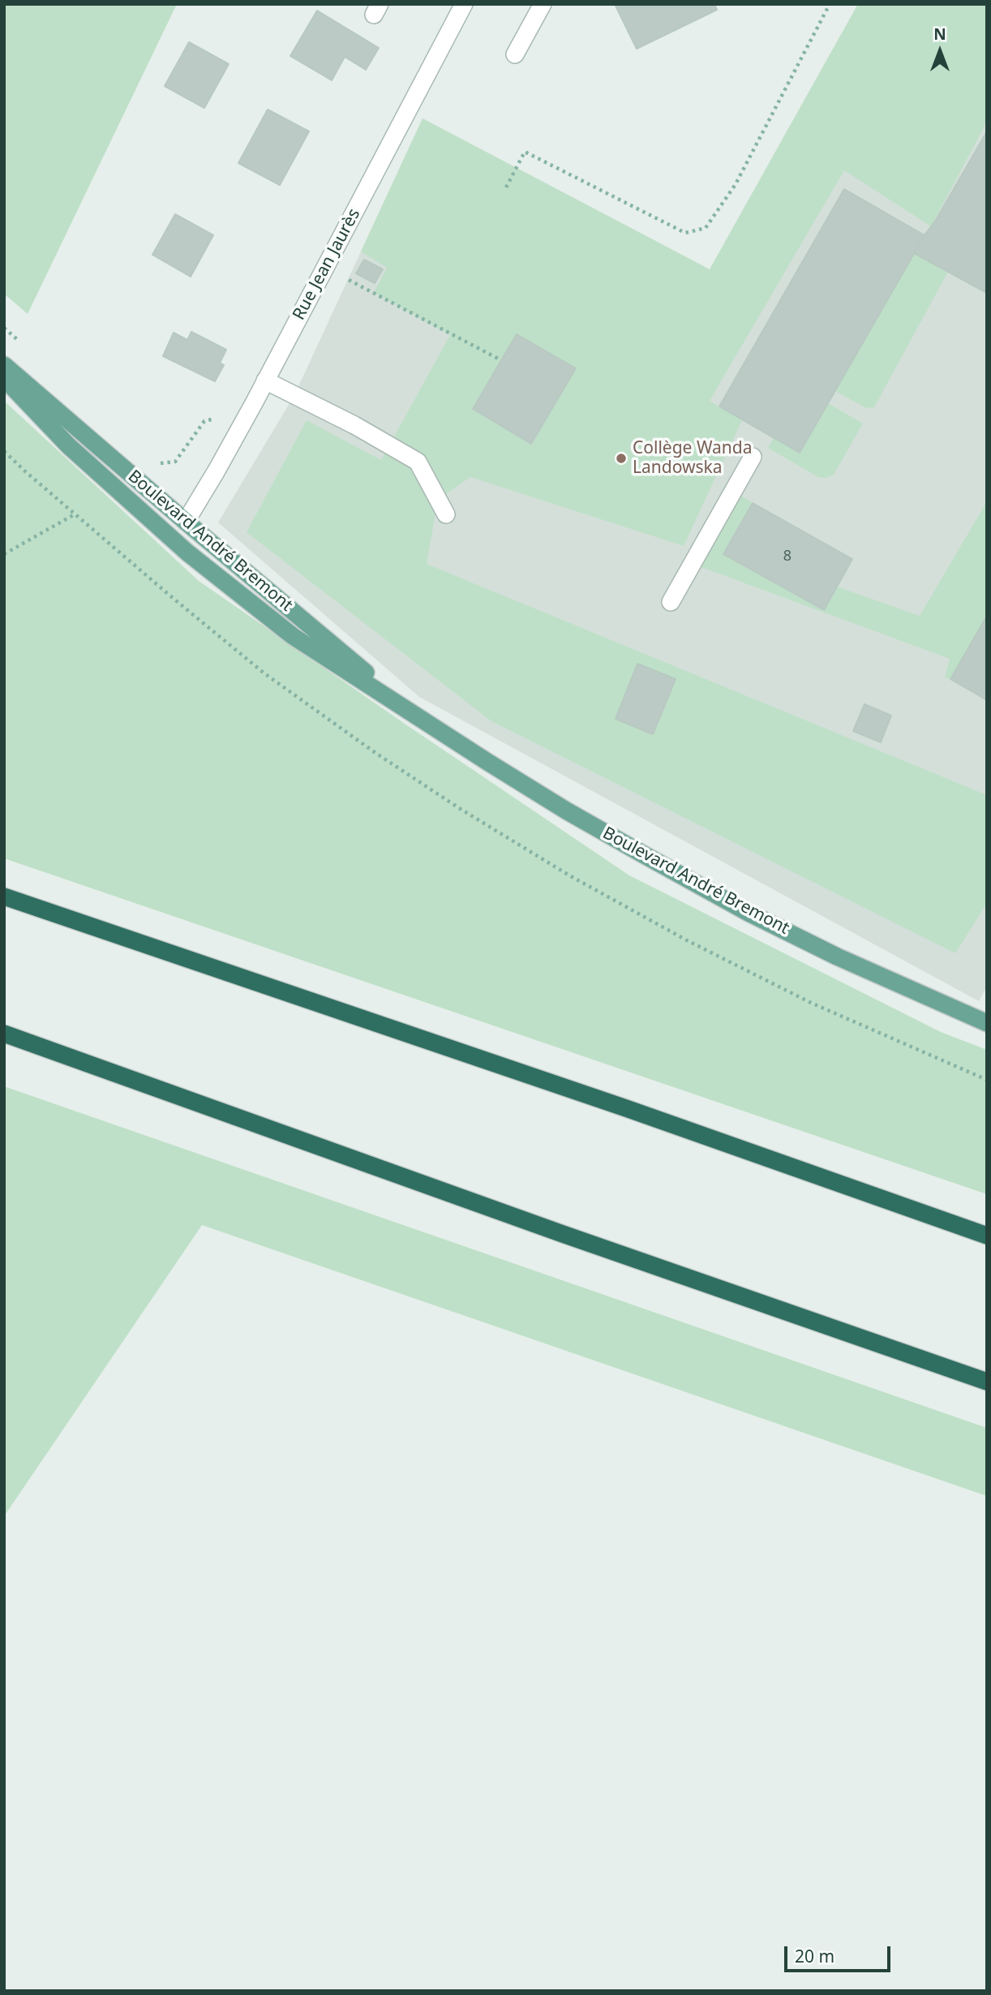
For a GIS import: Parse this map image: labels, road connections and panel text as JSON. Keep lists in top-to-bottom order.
{
  "streets": {
    "main road": ["Boulevard André Bremont"],
    "street": ["Rue Jean Jaurès"]
  },
  "crossings": [
    ["Rue Jean Jaurès", "Boulevard André Bremont"]
  ],
  "places": ["Collège Wanda Landowska"],
  "house_numbers": ["8"],
  "scale_bar": "20 m",
  "north": "top"
}
